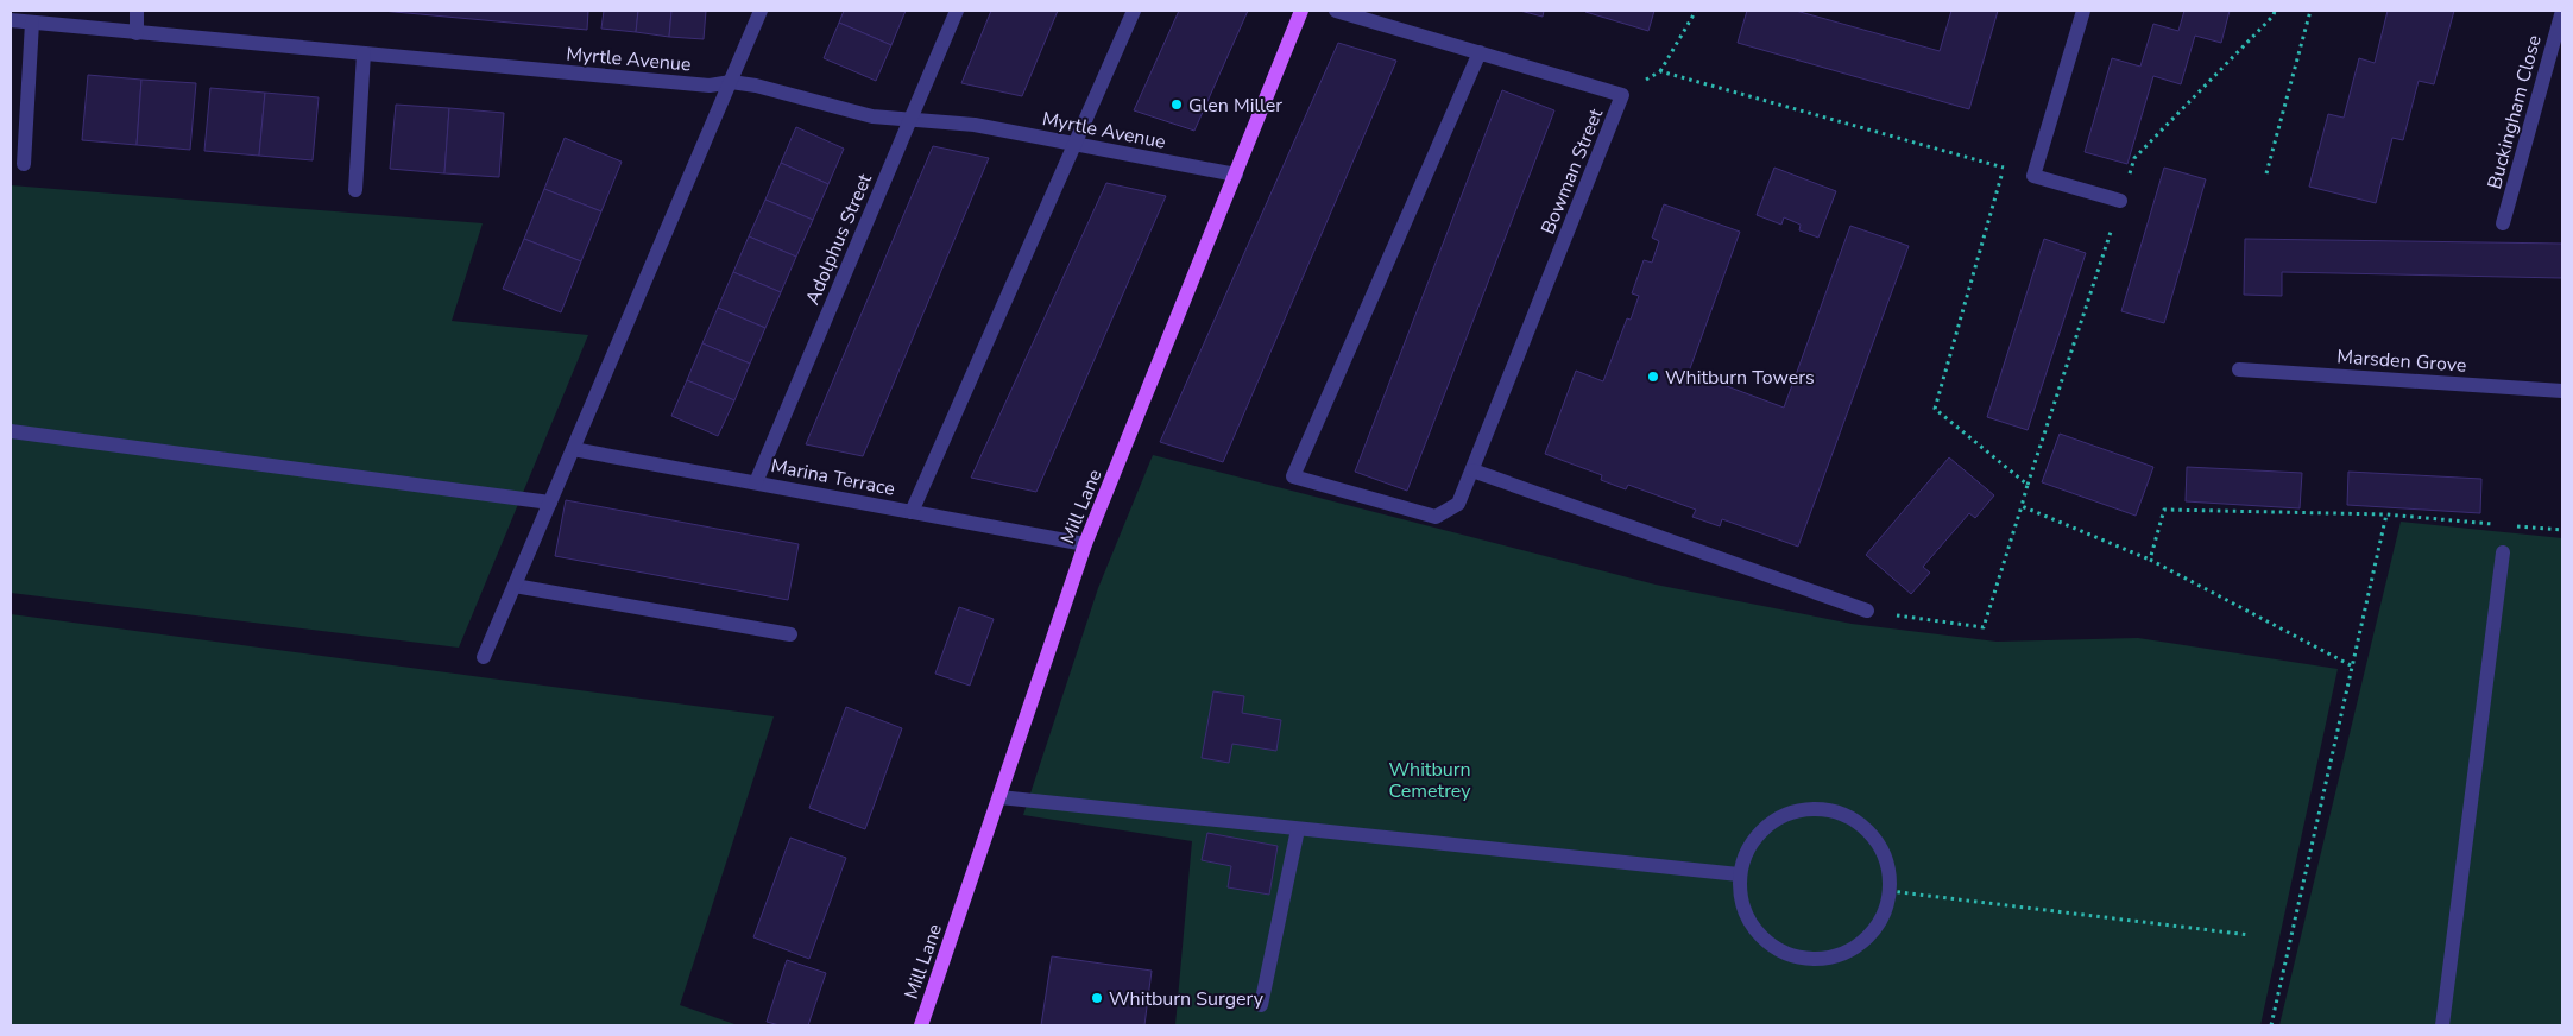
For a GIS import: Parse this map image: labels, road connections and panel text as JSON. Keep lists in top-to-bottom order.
{
  "streets": {
    "main road": ["Mill Lane"],
    "street": [
      "Myrtle Avenue",
      "Buckingham Close",
      "Bowman Street",
      "Adolphus Street",
      "Marsden Grove",
      "Marina Terrace"
    ]
  },
  "crossings": [
    ["Myrtle Avenue", "Adolphus Street"],
    ["Myrtle Avenue", "Mill Lane"],
    ["Adolphus Street", "Marina Terrace"],
    ["Marina Terrace", "Mill Lane"]
  ],
  "parks": ["Whitburn Cemetrey"],
  "places": ["Glen Miller", "Whitburn Towers", "Whitburn Surgery"]
}
